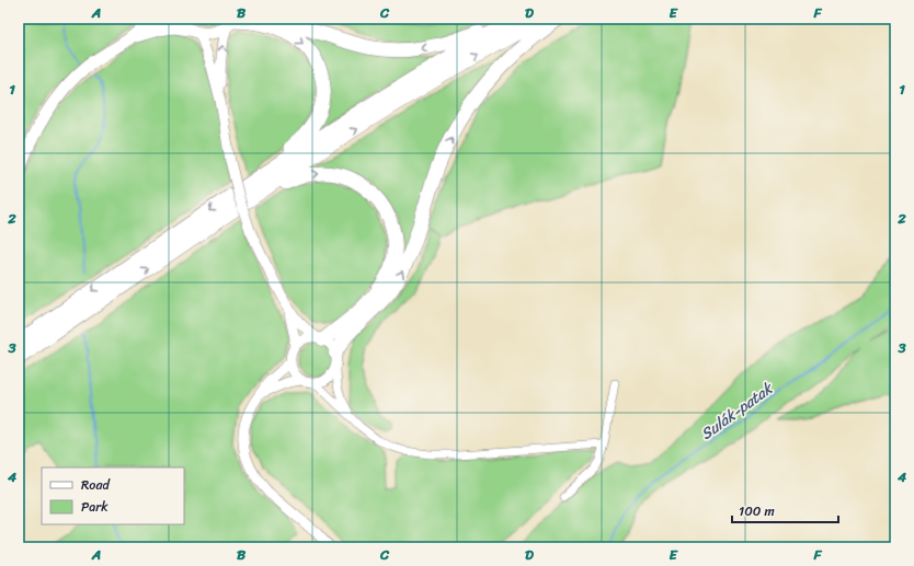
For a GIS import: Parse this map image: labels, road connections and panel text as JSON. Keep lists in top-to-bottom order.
{
  "water": ["Sulák-patak"],
  "legend": ["Road", "Park"],
  "scale_bar": "100 m",
  "grid": {
    "columns": [
      "A",
      "B",
      "C",
      "D",
      "E",
      "F"
    ],
    "rows": [
      "1",
      "2",
      "3",
      "4"
    ]
  }
}
